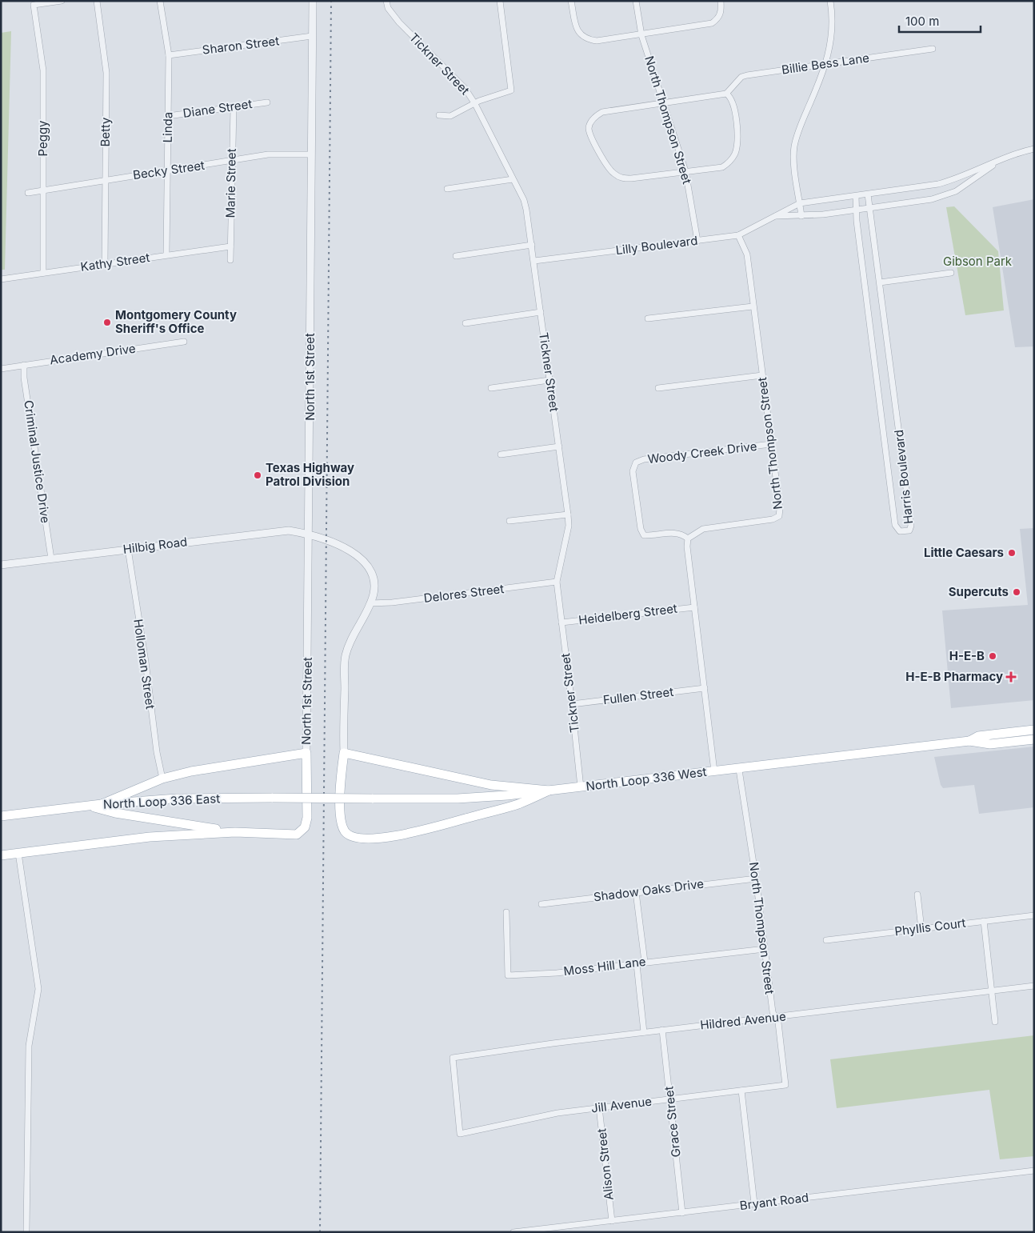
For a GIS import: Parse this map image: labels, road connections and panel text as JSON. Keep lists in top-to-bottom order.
{
  "streets": {
    "main road": ["North Loop 336 West", "North Loop 336 East"],
    "street": [
      "Sharon Street",
      "Tickner Street",
      "Billie Bess Lane",
      "Diane Street",
      "North Thompson Street",
      "Linda",
      "Betty",
      "Peggy",
      "Becky Street",
      "Marie Street",
      "Lilly Boulevard",
      "Kathy Street",
      "Academy Drive",
      "North 1st Street",
      "Woody Creek Drive",
      "Criminal Justice Drive",
      "Harris Boulevard",
      "Hilbig Road",
      "Delores Street",
      "Heidelberg Street",
      "Holloman Street",
      "Fullen Street",
      "Shadow Oaks Drive",
      "Phyllis Court",
      "Moss Hill Lane",
      "Hildred Avenue",
      "Jill Avenue",
      "Grace Street",
      "Alison Street",
      "Bryant Road"
    ]
  },
  "crossings": [
    ["Sharon Street", "Linda"],
    ["Sharon Street", "North 1st Street"],
    ["Tickner Street", "Lilly Boulevard"],
    ["Tickner Street", "Delores Street"],
    ["Tickner Street", "Heidelberg Street"],
    ["Tickner Street", "Fullen Street"],
    ["Tickner Street", "North Loop 336 West"],
    ["Diane Street", "Linda"],
    ["Diane Street", "Marie Street"],
    ["North Thompson Street", "Lilly Boulevard"],
    ["North Thompson Street", "Woody Creek Drive"],
    ["North Thompson Street", "North Loop 336 West"],
    ["North Thompson Street", "Shadow Oaks Drive"],
    ["North Thompson Street", "Moss Hill Lane"],
    ["North Thompson Street", "Hildred Avenue"],
    ["North Thompson Street", "Jill Avenue"],
    ["Linda", "Becky Street"],
    ["Linda", "Kathy Street"],
    ["Betty", "Becky Street"],
    ["Betty", "Kathy Street"],
    ["Peggy", "Becky Street"],
    ["Peggy", "Kathy Street"],
    ["Becky Street", "Marie Street"],
    ["Becky Street", "North 1st Street"],
    ["Marie Street", "Kathy Street"],
    ["Lilly Boulevard", "Harris Boulevard"],
    ["Academy Drive", "Criminal Justice Drive"],
    ["North 1st Street", "Hilbig Road"],
    ["Criminal Justice Drive", "Hilbig Road"],
    ["Hilbig Road", "Delores Street"],
    ["Hilbig Road", "Holloman Street"],
    ["North Loop 336 West", "North Loop 336 East"],
    ["Hildred Avenue", "Jill Avenue"],
    ["Hildred Avenue", "Grace Street"],
    ["Jill Avenue", "Grace Street"],
    ["Jill Avenue", "Alison Street"],
    ["Grace Street", "Bryant Road"],
    ["Alison Street", "Bryant Road"]
  ],
  "parks": ["Gibson Park"],
  "places": {
    "other": [
      "Montgomery County Sheriff's Office",
      "Texas Highway Patrol Division",
      "Little Caesars",
      "Supercuts",
      "H-E-B"
    ],
    "health": ["H-E-B Pharmacy"]
  },
  "scale_bar": "100 m"
}
